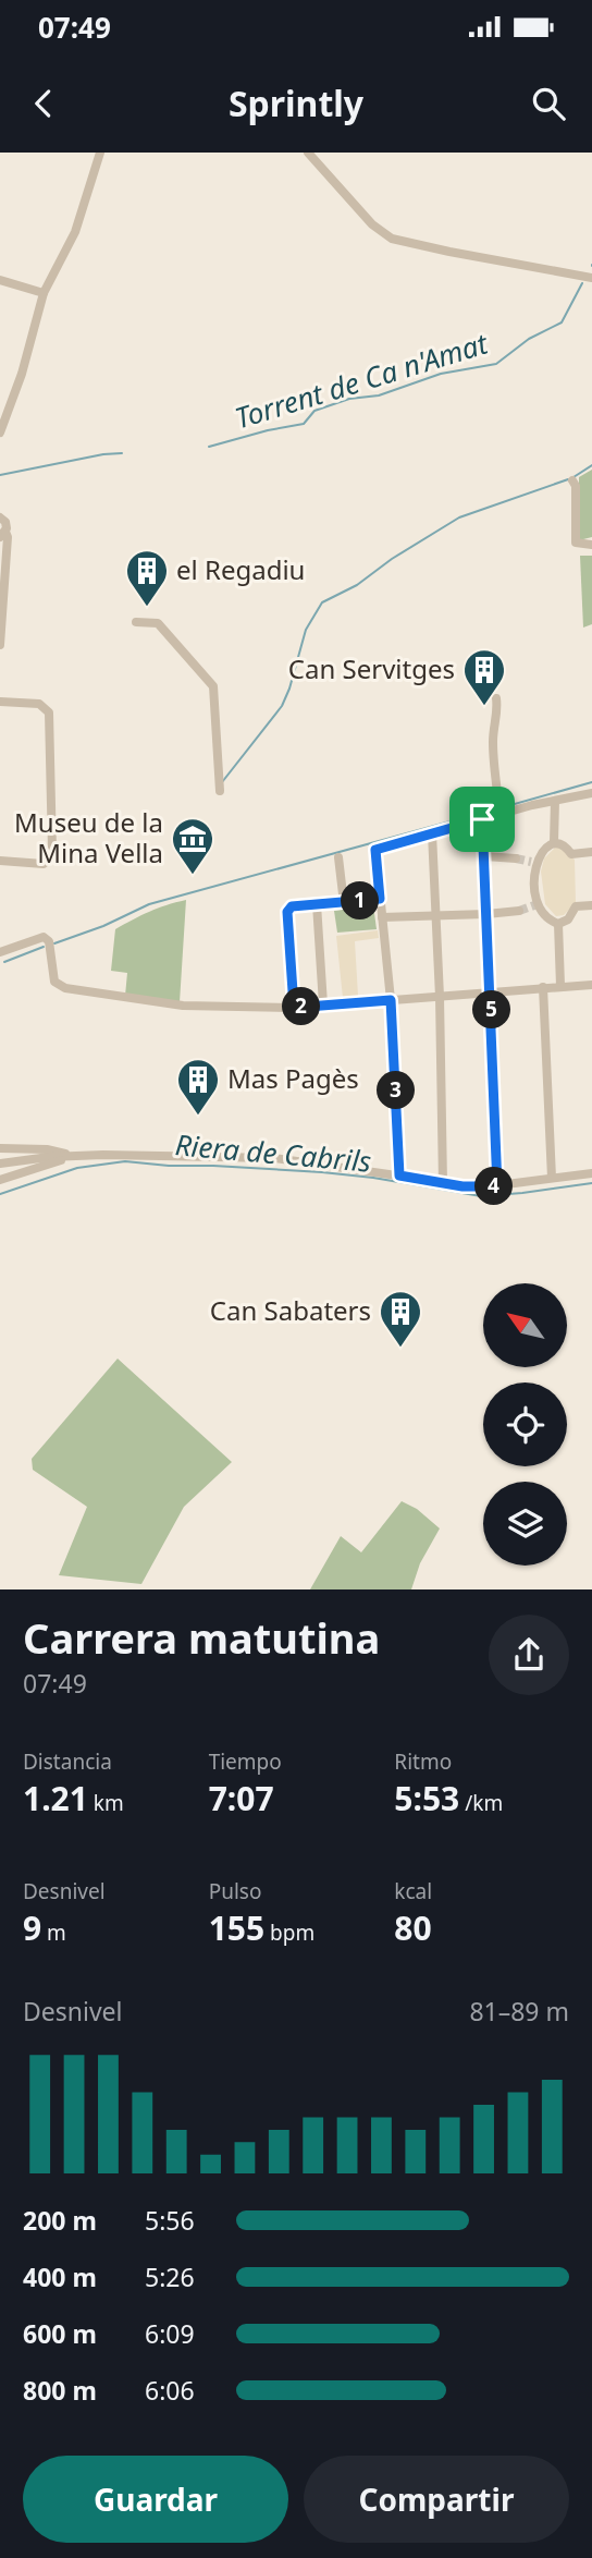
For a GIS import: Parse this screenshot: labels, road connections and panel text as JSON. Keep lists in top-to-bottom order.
{
  "water": ["Torrent de Ca n'Amat", "Riera de Cabrils"],
  "places": {
    "building": [
      "el Regadiu",
      "Can Servitges",
      "Mas Pagès",
      "Can Sabaters"
    ],
    "museum": ["Museu de la Mina Vella"]
  },
  "north": "top left",
  "page": {
    "status": "07:49",
    "header": "Sprintly",
    "pins": [
      "1",
      "2",
      "5",
      "3",
      "4"
    ],
    "heading": ["Carrera matutina", "07:49"],
    "stats": [
      ["Distancia", "1.21 km"],
      ["Tiempo", "7:07"],
      ["Ritmo", "5:53 /km"],
      ["Desnivel", "9 m"],
      ["Pulso", "155 bpm"],
      ["kcal", "80"]
    ],
    "chart": ["Desnivel", "81–89 m"],
    "list": [
      {
        "name": "200 m",
        "note": "5:56"
      },
      {
        "name": "400 m",
        "note": "5:26"
      },
      {
        "name": "600 m",
        "note": "6:09"
      },
      {
        "name": "800 m",
        "note": "6:06"
      }
    ],
    "buttons": ["Guardar", "Compartir"]
  }
}
